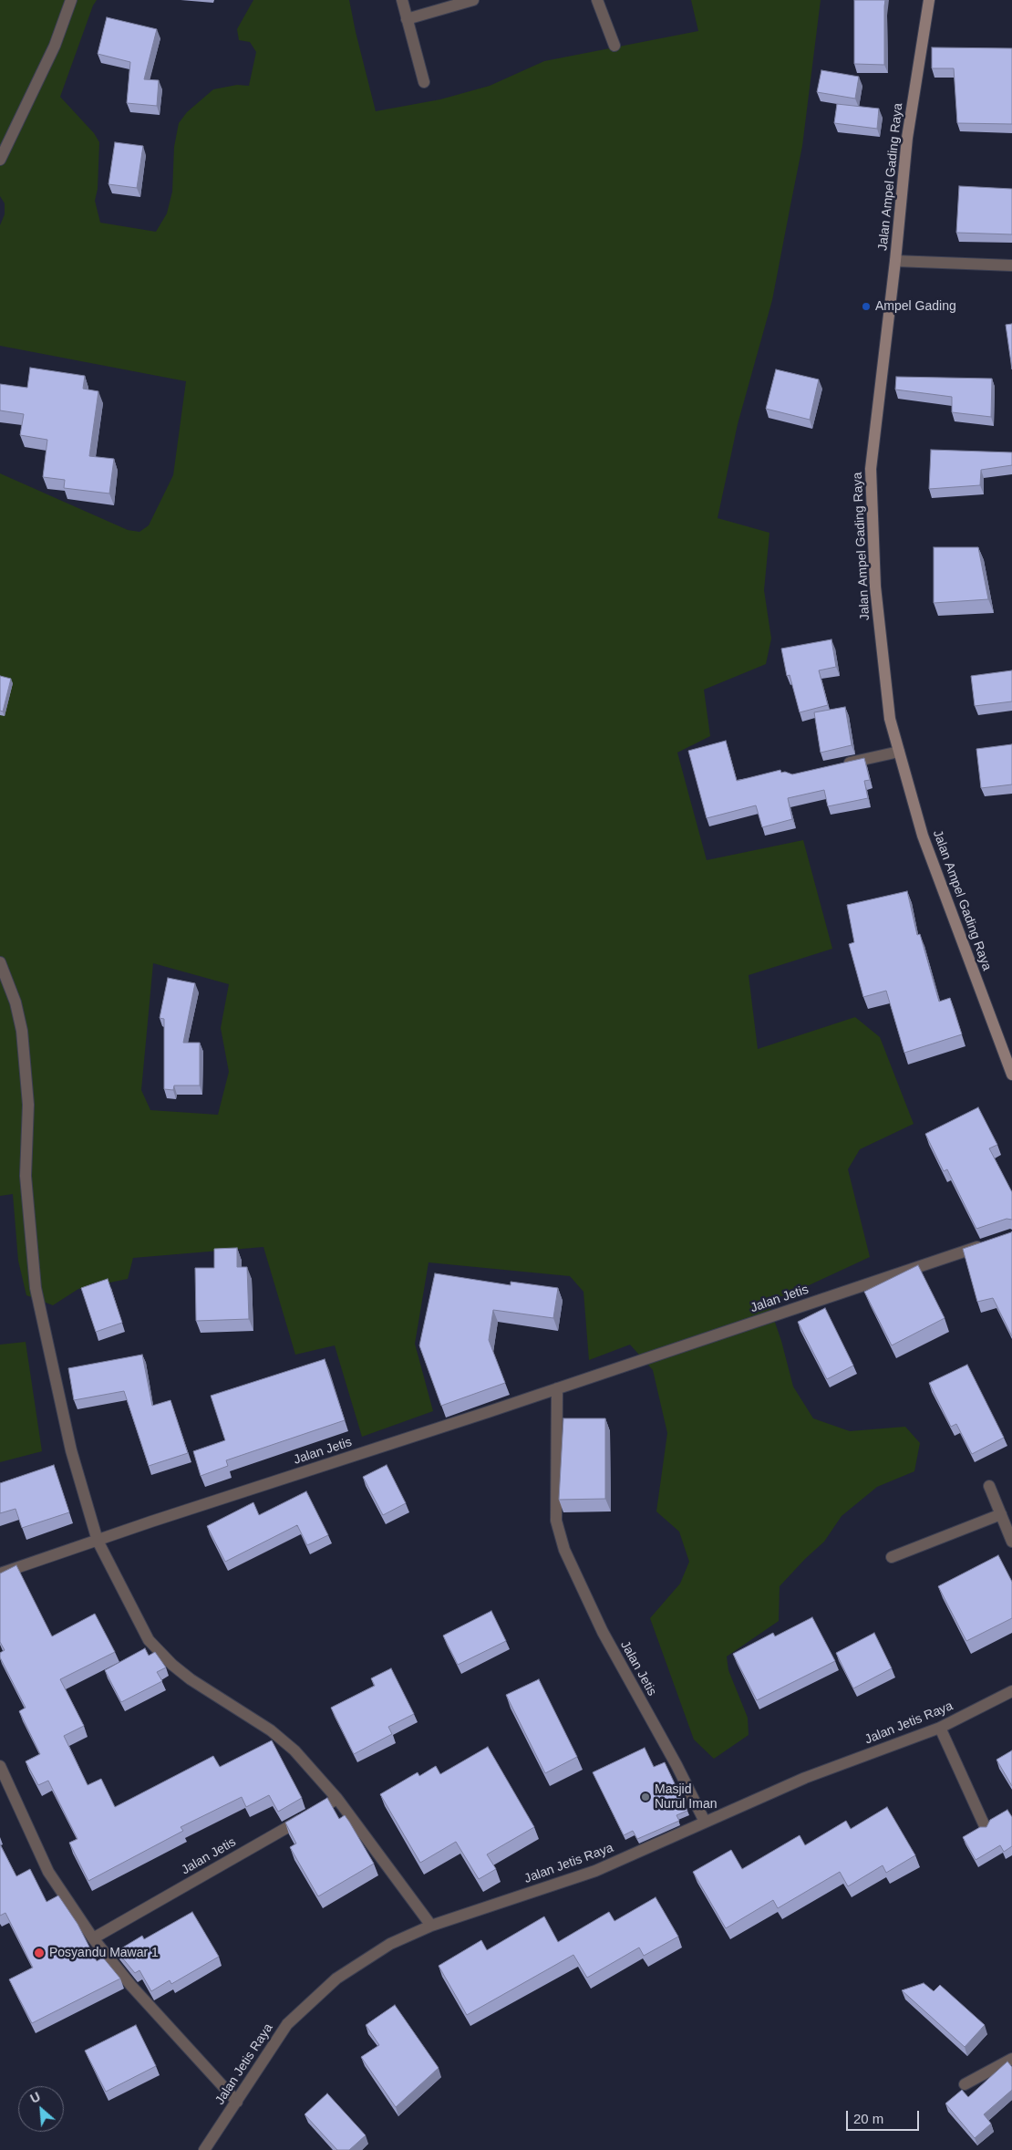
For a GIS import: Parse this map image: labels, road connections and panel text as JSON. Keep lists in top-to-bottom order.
{
  "streets": {
    "main road": ["Jalan Ampel Gading Raya"],
    "street": ["Jalan Jetis", "Jalan Jetis Raya"]
  },
  "crossings": [
    ["Jalan Jetis", "Jalan Jetis Raya"]
  ],
  "places": ["Ampel Gading", "Masjid Nurul Iman", "Posyandu Mawar 1"],
  "scale_bar": "20 m",
  "north": "top left"
}
